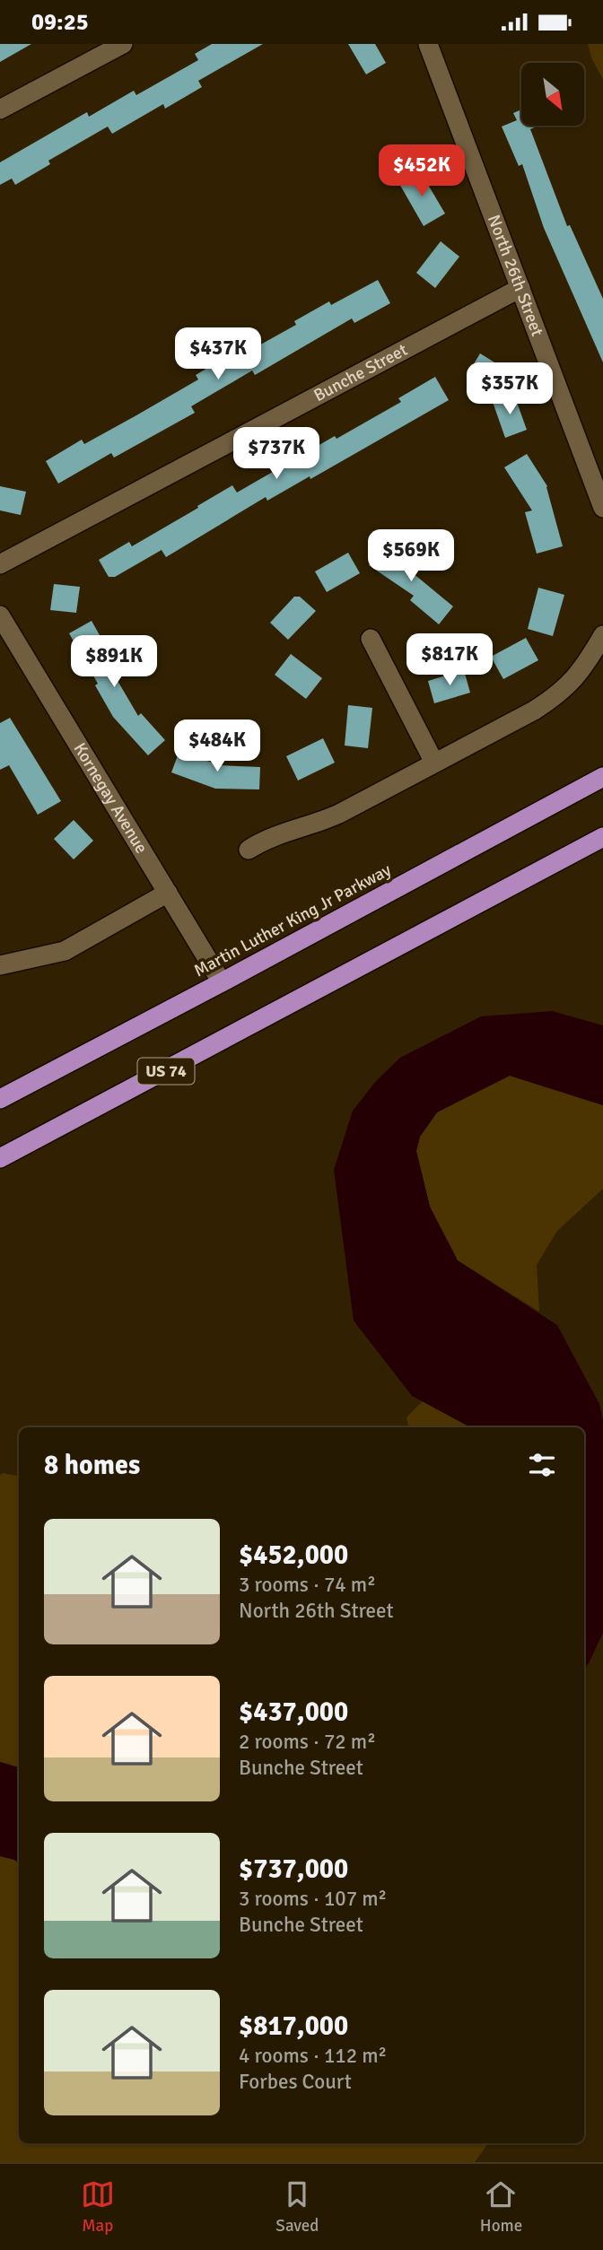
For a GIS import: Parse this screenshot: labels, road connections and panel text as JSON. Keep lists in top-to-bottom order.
{
  "streets": {
    "highway": ["Martin Luther King Jr Parkway", "US 74"],
    "street": ["North 26th Street", "Bunche Street", "Kornegay Avenue"]
  },
  "crossings": [
    ["North 26th Street", "Bunche Street"],
    ["Kornegay Avenue", "Martin Luther King Jr Parkway"]
  ],
  "north": "bottom right",
  "page": {
    "status": "09:25",
    "price": [
      "$452K",
      "$437K",
      "$357K",
      "$737K",
      "$569K",
      "$817K",
      "$891K",
      "$484K"
    ],
    "heading": "8 homes",
    "list": [
      {
        "name": "$452,000",
        "note": "3 rooms · 74 m² · North 26th Street"
      },
      {
        "name": "$437,000",
        "note": "2 rooms · 72 m² · Bunche Street"
      },
      {
        "name": "$737,000",
        "note": "3 rooms · 107 m² · Bunche Street"
      },
      {
        "name": "$817,000",
        "note": "4 rooms · 112 m² · Forbes Court"
      }
    ],
    "tabs": ["Map", "Saved", "Home"]
  }
}
